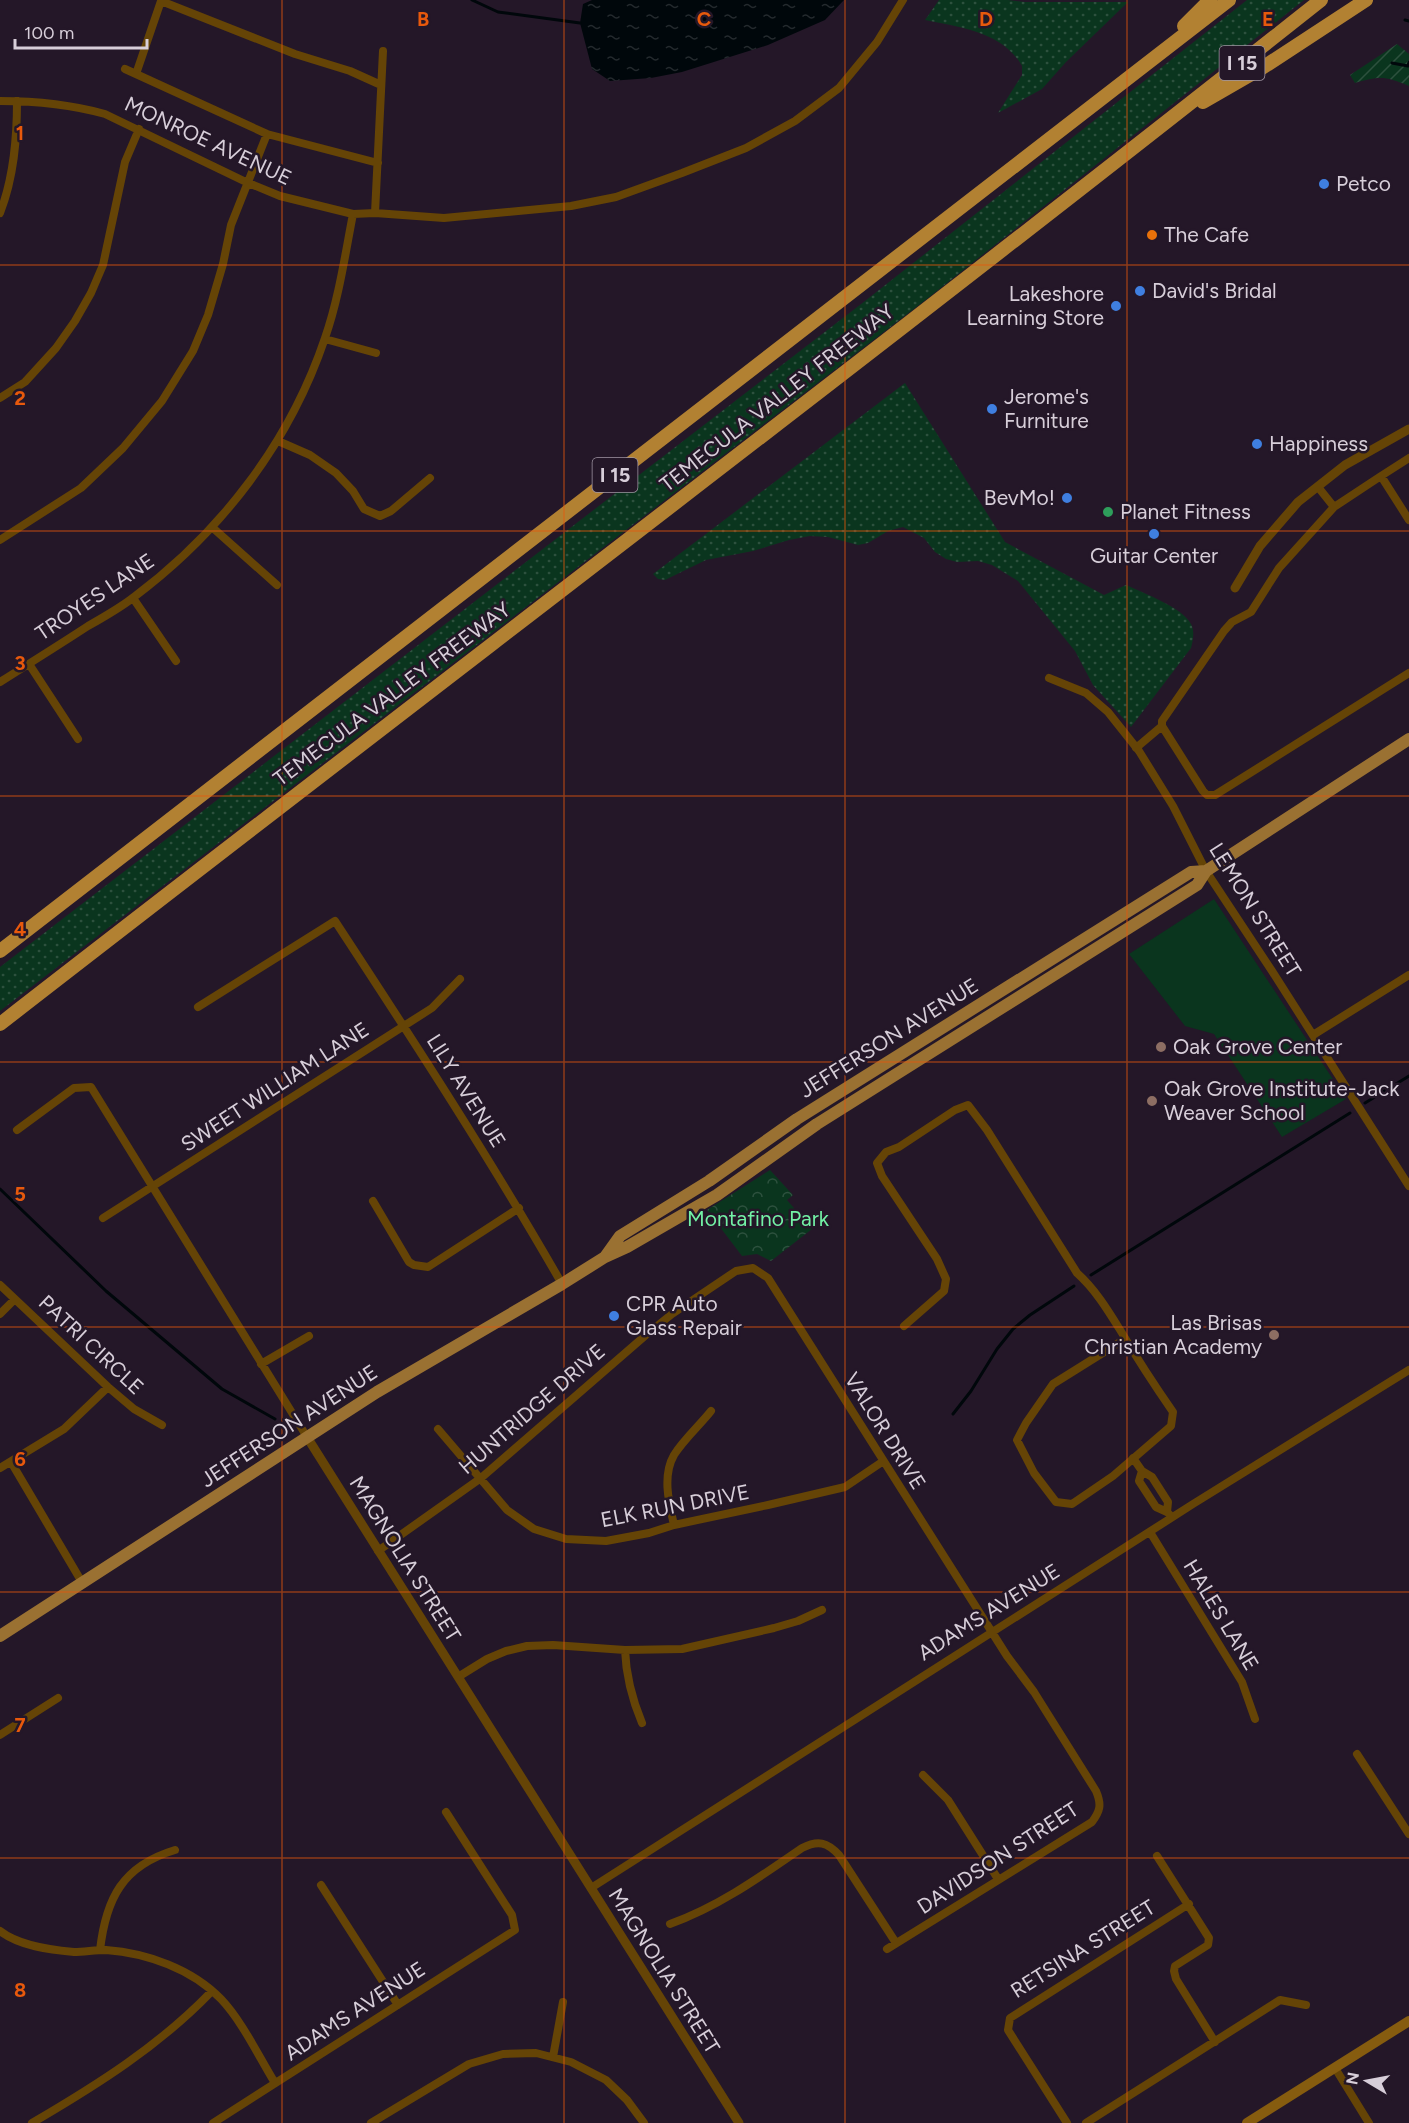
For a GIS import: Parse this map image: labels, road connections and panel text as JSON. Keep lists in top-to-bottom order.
{
  "streets": {
    "highway": ["I 15", "TEMECULA VALLEY FREEWAY"],
    "main road": ["JEFFERSON AVENUE"],
    "street": [
      "MONROE AVENUE",
      "TROYES LANE",
      "LEMON STREET",
      "SWEET WILLIAM LANE",
      "LILY AVENUE",
      "PATRI CIRCLE",
      "HUNTRIDGE DRIVE",
      "VALOR DRIVE",
      "ELK RUN DRIVE",
      "MAGNOLIA STREET",
      "ADAMS AVENUE",
      "HALES LANE",
      "DAVIDSON STREET",
      "RETSINA STREET"
    ]
  },
  "crossings": [
    ["MONROE AVENUE", "TROYES LANE"],
    ["LEMON STREET", "JEFFERSON AVENUE"],
    ["JEFFERSON AVENUE", "LILY AVENUE"],
    ["JEFFERSON AVENUE", "MAGNOLIA STREET"],
    ["SWEET WILLIAM LANE", "LILY AVENUE"],
    ["SWEET WILLIAM LANE", "MAGNOLIA STREET"],
    ["HUNTRIDGE DRIVE", "VALOR DRIVE"],
    ["HUNTRIDGE DRIVE", "ELK RUN DRIVE"],
    ["HUNTRIDGE DRIVE", "MAGNOLIA STREET"],
    ["VALOR DRIVE", "ELK RUN DRIVE"],
    ["VALOR DRIVE", "ADAMS AVENUE"],
    ["VALOR DRIVE", "DAVIDSON STREET"],
    ["MAGNOLIA STREET", "ADAMS AVENUE"],
    ["ADAMS AVENUE", "HALES LANE"],
    ["ADAMS AVENUE", "DAVIDSON STREET"]
  ],
  "parks": ["Montafino Park"],
  "places": [
    "Petco",
    "The Cafe",
    "David's Bridal",
    "Lakeshore Learning Store",
    "Jerome's Furniture",
    "Happiness",
    "BevMo!",
    "Planet Fitness",
    "Guitar Center",
    "Oak Grove Center",
    "Oak Grove Institute-Jack Weaver School",
    "CPR Auto Glass Repair",
    "Las Brisas Christian Academy"
  ],
  "scale_bar": "100 m",
  "north": "left",
  "grid": {
    "columns": [
      "B",
      "C",
      "D",
      "E"
    ],
    "rows": [
      "1",
      "2",
      "3",
      "4",
      "5",
      "6",
      "7",
      "8"
    ]
  }
}
